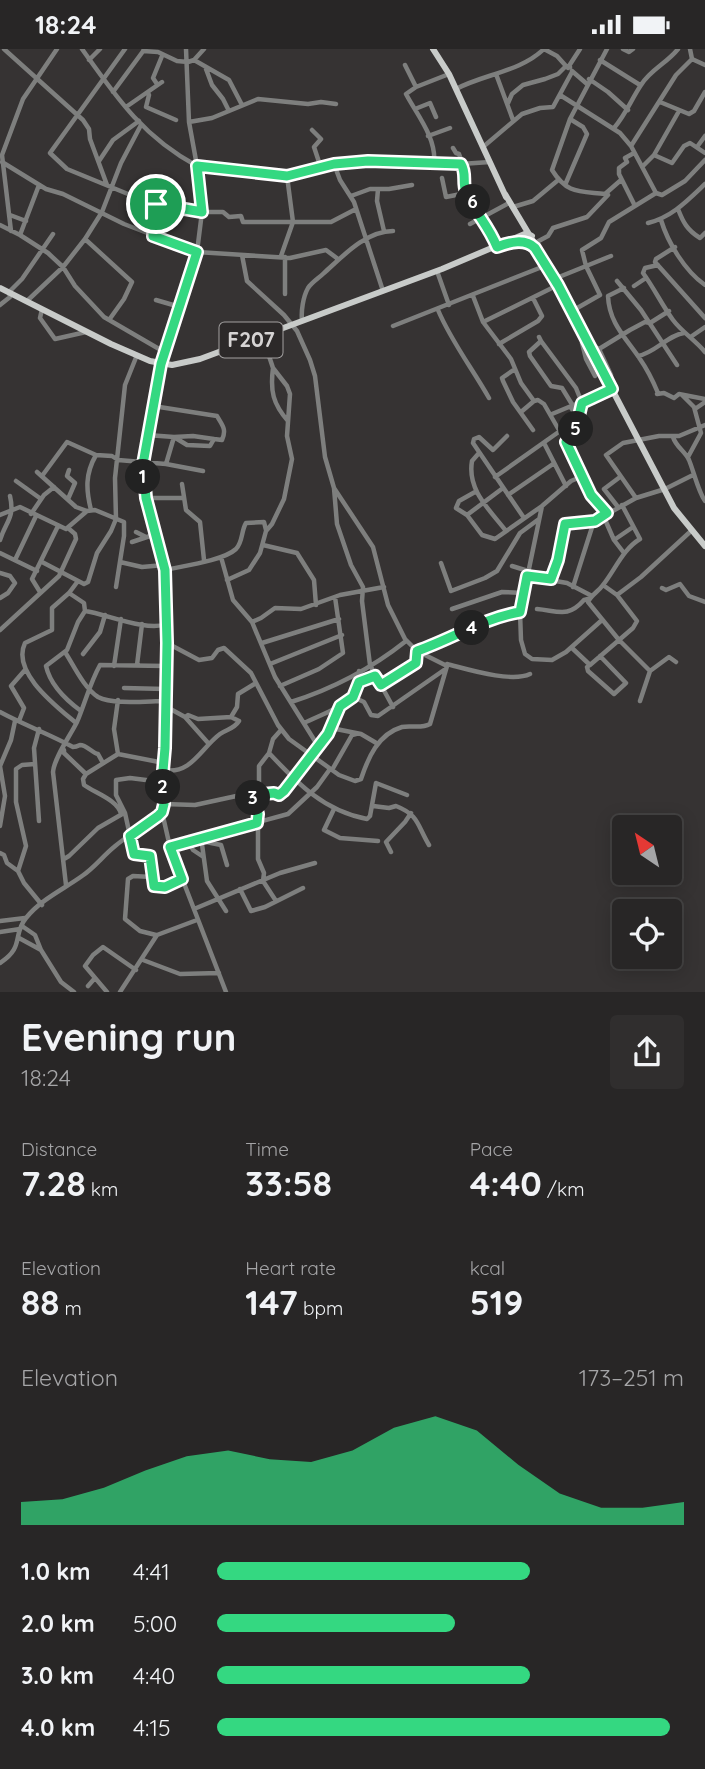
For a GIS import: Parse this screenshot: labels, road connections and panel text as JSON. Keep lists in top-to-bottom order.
{
  "streets": {
    "main road": ["F207"]
  },
  "north": "top left",
  "page": {
    "status": "18:24",
    "pins": [
      "6",
      "5",
      "1",
      "4",
      "2",
      "3"
    ],
    "heading": ["Evening run", "18:24"],
    "stats": [
      ["Distance", "7.28 km"],
      ["Time", "33:58"],
      ["Pace", "4:40 /km"],
      ["Elevation", "88 m"],
      ["Heart rate", "147 bpm"],
      ["kcal", "519"]
    ],
    "chart": ["Elevation", "173–251 m"],
    "list": [
      {
        "name": "1.0 km",
        "note": "4:41"
      },
      {
        "name": "2.0 km",
        "note": "5:00"
      },
      {
        "name": "3.0 km",
        "note": "4:40"
      },
      {
        "name": "4.0 km",
        "note": "4:15"
      }
    ]
  }
}
